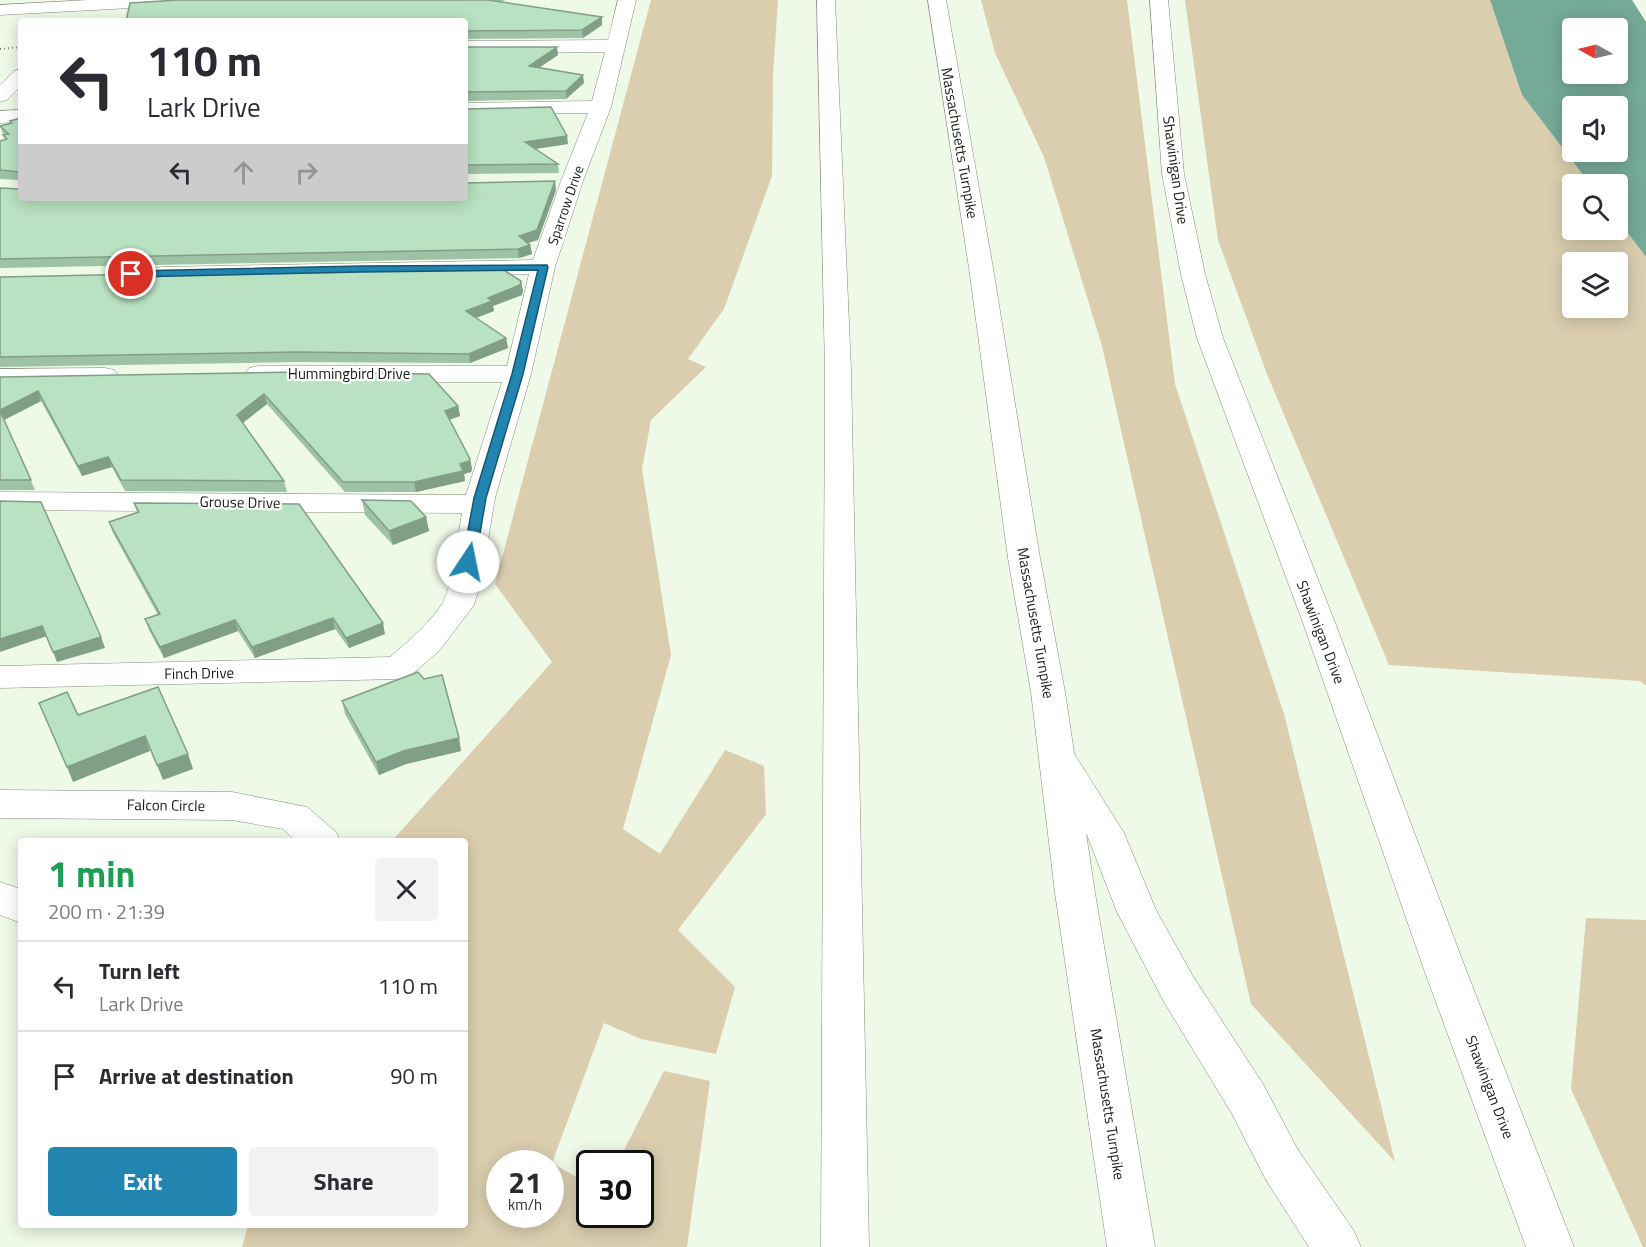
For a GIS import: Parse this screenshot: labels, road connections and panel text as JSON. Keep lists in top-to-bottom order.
{
  "streets": {
    "main road": [
      "Massachusetts Turnpike",
      "Shawinigan Drive",
      "Sparrow Drive",
      "Hummingbird Drive",
      "Grouse Drive",
      "Finch Drive",
      "Falcon Circle"
    ]
  },
  "crossings": [
    ["Sparrow Drive", "Hummingbird Drive"],
    ["Sparrow Drive", "Grouse Drive"],
    ["Sparrow Drive", "Finch Drive"]
  ],
  "north": "left",
  "page": {
    "turn": ["110 m", "Lark Drive"],
    "heading": ["1 min", "200 m · 21:39"],
    "list": [
      {
        "name": "Turn left",
        "note": "Lark Drive",
        "value": "110 m"
      },
      {
        "name": "Arrive at destination",
        "value": "90 m"
      }
    ],
    "buttons": ["Exit", "Share"],
    "speed": "21 km/h",
    "limit": "30"
  }
}
